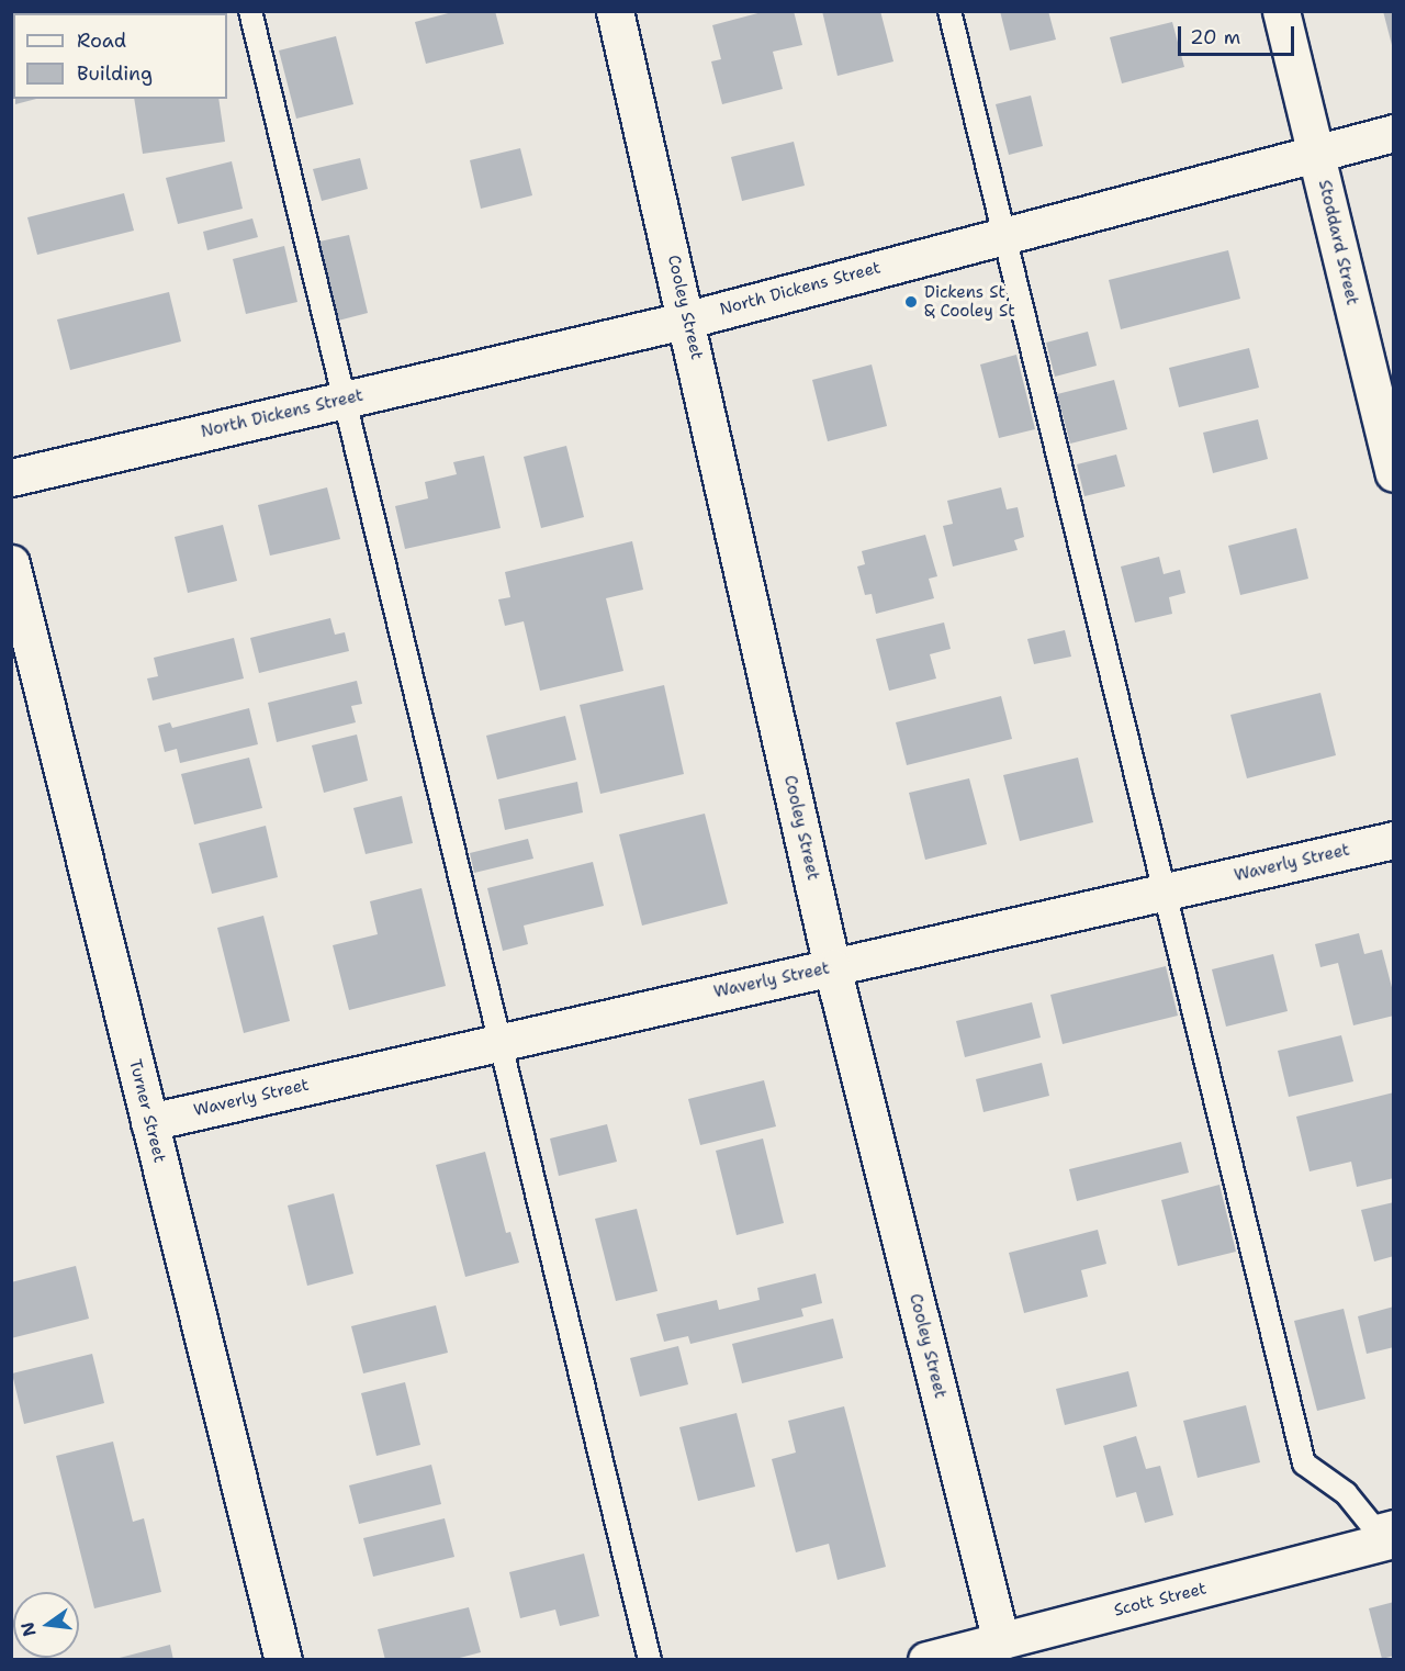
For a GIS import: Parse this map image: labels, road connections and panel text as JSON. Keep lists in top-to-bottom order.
{
  "streets": {
    "street": [
      "Stoddard Street",
      "North Dickens Street",
      "Cooley Street",
      "Waverly Street",
      "Turner Street",
      "Scott Street"
    ]
  },
  "crossings": [
    ["Stoddard Street", "North Dickens Street"],
    ["North Dickens Street", "Cooley Street"],
    ["Cooley Street", "Waverly Street"],
    ["Cooley Street", "Scott Street"],
    ["Waverly Street", "Turner Street"]
  ],
  "places": ["Dickens St & Cooley St"],
  "legend": ["Road", "Building"],
  "scale_bar": "20 m",
  "north": "left"
}
